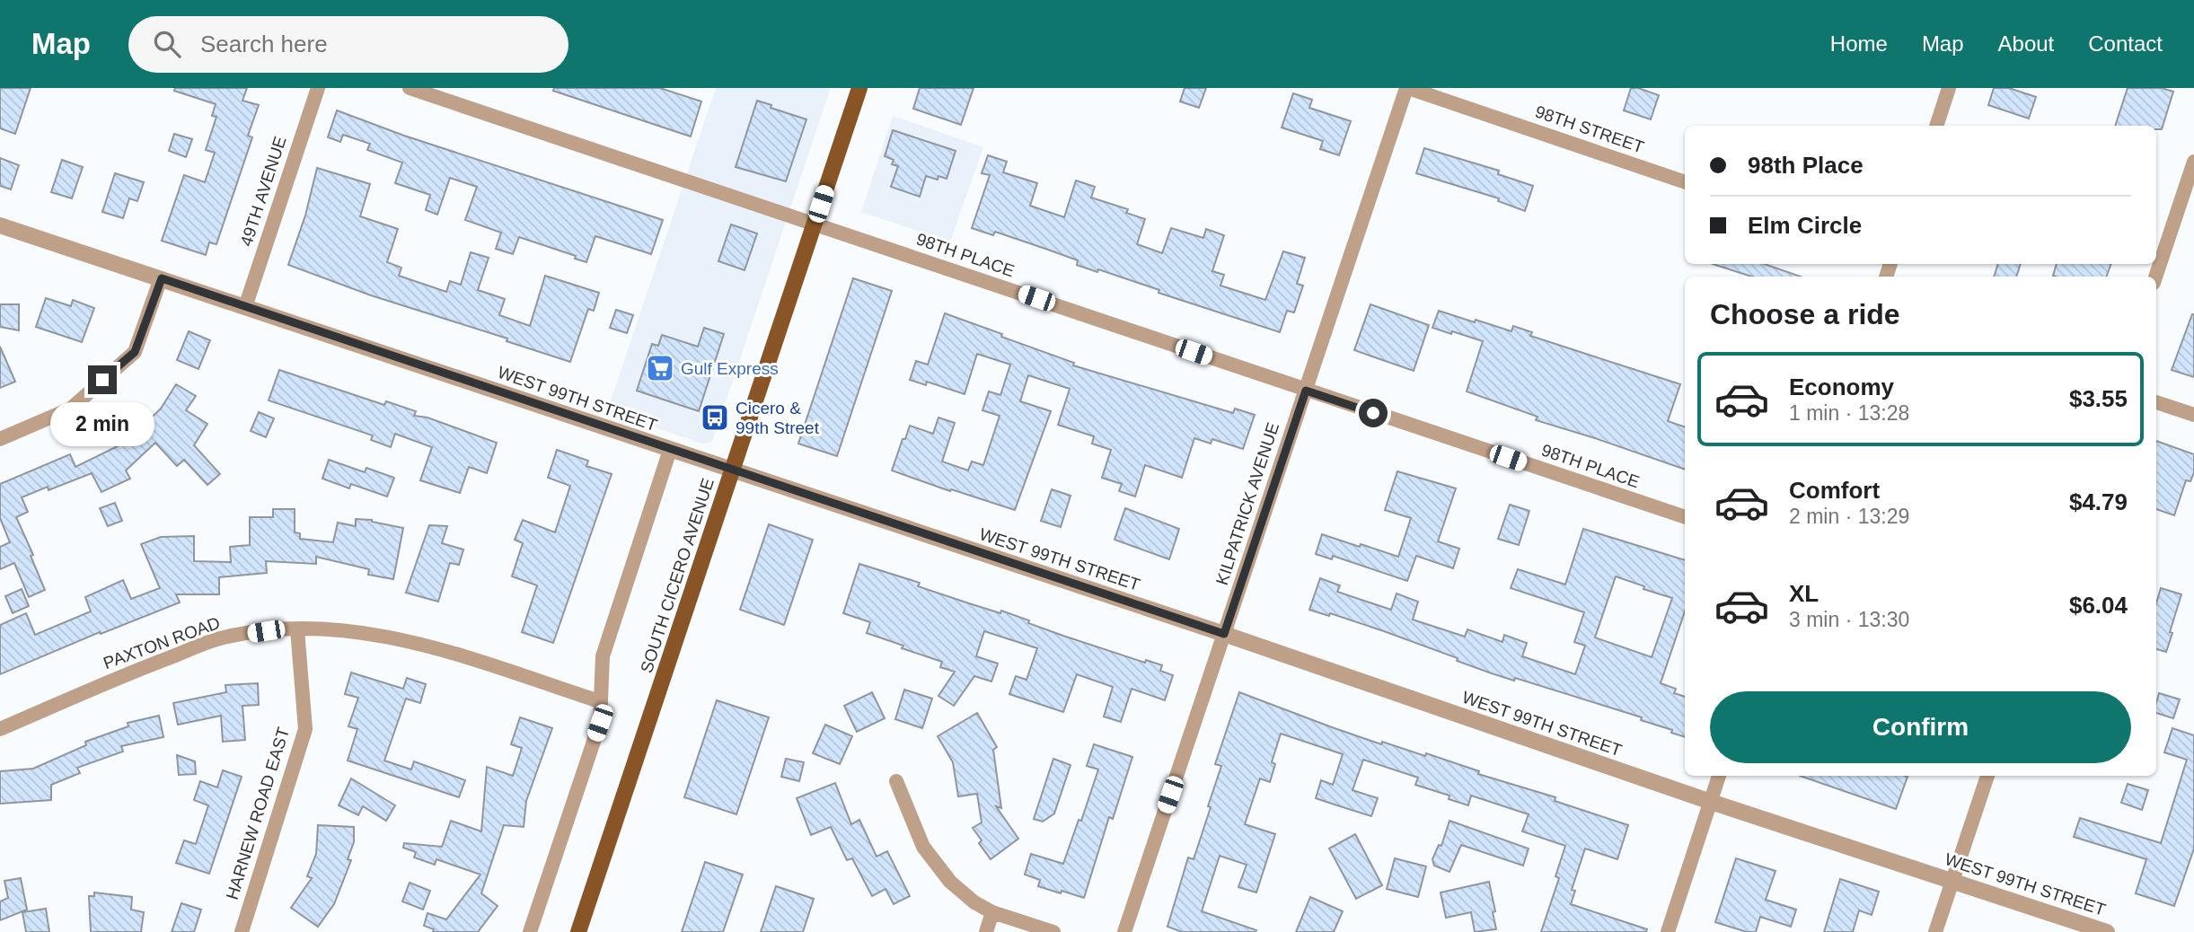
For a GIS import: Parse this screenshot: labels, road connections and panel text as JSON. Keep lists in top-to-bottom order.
{
  "streets": {
    "main road": ["SOUTH CICERO AVENUE"],
    "street": [
      "98TH STREET",
      "49TH AVENUE",
      "98TH PLACE",
      "WEST 99TH STREET",
      "KILPATRICK AVENUE",
      "PAXTON ROAD",
      "HARNEW ROAD EAST"
    ]
  },
  "crossings": [
    ["98TH STREET", "KILPATRICK AVENUE"],
    ["49TH AVENUE", "WEST 99TH STREET"],
    ["98TH PLACE", "KILPATRICK AVENUE"],
    ["98TH PLACE", "SOUTH CICERO AVENUE"],
    ["WEST 99TH STREET", "KILPATRICK AVENUE"],
    ["WEST 99TH STREET", "SOUTH CICERO AVENUE"],
    ["PAXTON ROAD", "HARNEW ROAD EAST"]
  ],
  "places": {
    "supermarket": ["Gulf Express"],
    "bus stop": ["Cicero & 99th Street"]
  },
  "page": {
    "header": "Map",
    "search": "Search here",
    "nav": [
      "Home",
      "Map",
      "About",
      "Contact"
    ],
    "banner": ["98th Place", "Elm Circle"],
    "heading": "Choose a ride",
    "list": [
      {
        "name": "Economy",
        "note": "1 min · 13:28",
        "value": "$3.55"
      },
      {
        "name": "Comfort",
        "note": "2 min · 13:29",
        "value": "$4.79"
      },
      {
        "name": "XL",
        "note": "3 min · 13:30",
        "value": "$6.04"
      }
    ],
    "bubble": "2 min",
    "buttons": "Confirm"
  }
}
